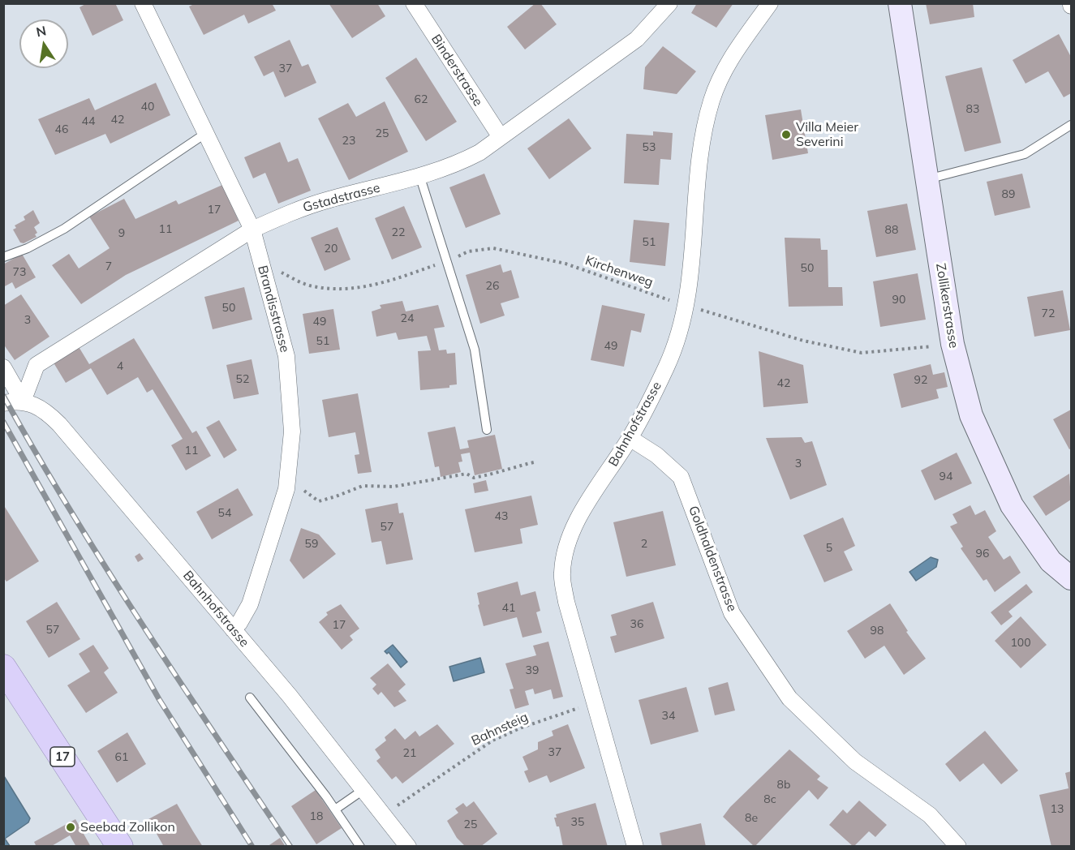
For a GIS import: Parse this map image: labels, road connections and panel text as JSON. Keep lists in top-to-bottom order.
{
  "streets": {
    "main road": ["Zollikerstrasse", "17"],
    "street": [
      "Binderstrasse",
      "Gstadstrasse",
      "Brandisstrasse",
      "Bahnhofstrasse",
      "Goldhaldenstrasse"
    ],
    "path": ["Kirchenweg", "Bahnsteig"]
  },
  "crossings": [
    ["Binderstrasse", "Gstadstrasse"],
    ["Gstadstrasse", "Brandisstrasse"],
    ["Gstadstrasse", "Bahnhofstrasse"],
    ["Kirchenweg", "Zollikerstrasse"],
    ["Kirchenweg", "Bahnhofstrasse"],
    ["Brandisstrasse", "Bahnhofstrasse"],
    ["Bahnhofstrasse", "Goldhaldenstrasse"],
    ["Bahnhofstrasse", "Bahnsteig"]
  ],
  "places": ["Villa Meier Severini", "Seebad Zollikon"],
  "house_numbers": [
    "37",
    "62",
    "40",
    "83",
    "42",
    "44",
    "46",
    "25",
    "23",
    "53",
    "89",
    "17",
    "11",
    "88",
    "22",
    "9",
    "51",
    "20",
    "7",
    "50",
    "73",
    "26",
    "90",
    "50",
    "72",
    "24",
    "3",
    "49",
    "51",
    "49",
    "4",
    "52",
    "92",
    "42",
    "11",
    "3",
    "94",
    "54",
    "43",
    "57",
    "59",
    "2",
    "5",
    "96",
    "41",
    "36",
    "17",
    "57",
    "98",
    "100",
    "39",
    "34",
    "37",
    "21",
    "61",
    "8b",
    "8c",
    "13",
    "18",
    "8e",
    "35",
    "25"
  ],
  "north": "top"
}
